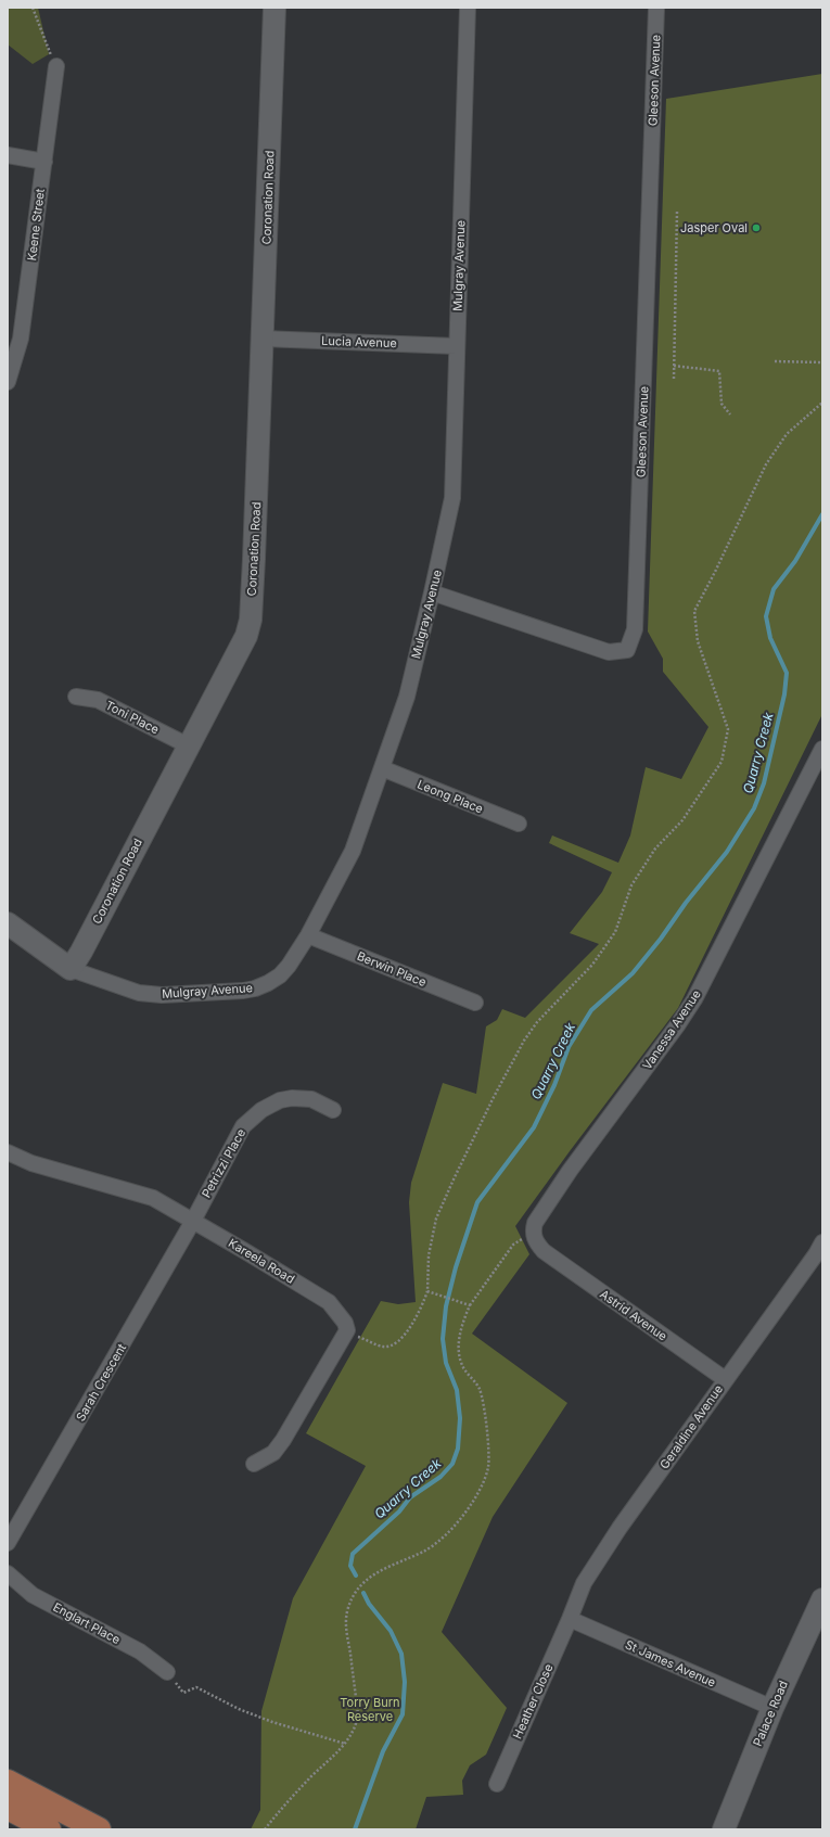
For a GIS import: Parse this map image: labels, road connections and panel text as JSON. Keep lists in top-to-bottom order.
{
  "streets": {
    "street": [
      "Gleeson Avenue",
      "Coronation Road",
      "Keene Street",
      "Mulgray Avenue",
      "Lucia Avenue",
      "Toni Place",
      "Leong Place",
      "Berwin Place",
      "Vanessa Avenue",
      "Petrizzi Place",
      "Kareela Road",
      "Astrid Avenue",
      "Sarah Crescent",
      "Geraldine Avenue",
      "Englart Place",
      "St James Avenue",
      "Heather Close",
      "Palace Road"
    ]
  },
  "crossings": [
    ["Gleeson Avenue", "Mulgray Avenue"],
    ["Coronation Road", "Mulgray Avenue"],
    ["Coronation Road", "Lucia Avenue"],
    ["Coronation Road", "Toni Place"],
    ["Mulgray Avenue", "Lucia Avenue"],
    ["Mulgray Avenue", "Leong Place"],
    ["Mulgray Avenue", "Berwin Place"],
    ["Vanessa Avenue", "Astrid Avenue"],
    ["Petrizzi Place", "Kareela Road"],
    ["Petrizzi Place", "Sarah Crescent"],
    ["Kareela Road", "Sarah Crescent"],
    ["Astrid Avenue", "Geraldine Avenue"],
    ["Geraldine Avenue", "St James Avenue"],
    ["Geraldine Avenue", "Heather Close"],
    ["St James Avenue", "Heather Close"],
    ["St James Avenue", "Palace Road"]
  ],
  "water": ["Quarry Creek"],
  "parks": ["Torry Burn Reserve"],
  "places": ["Jasper Oval"]
}
